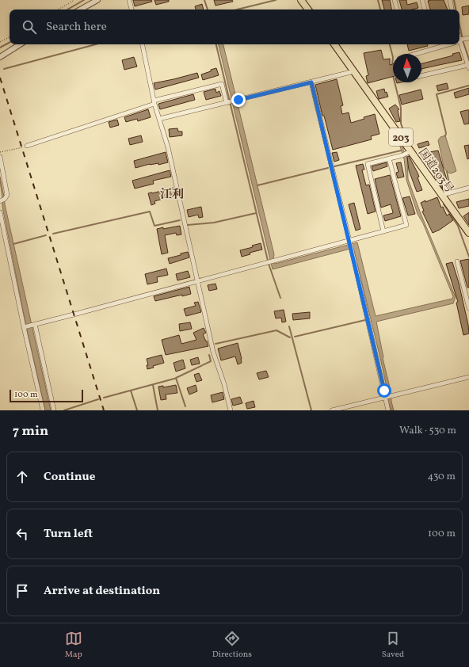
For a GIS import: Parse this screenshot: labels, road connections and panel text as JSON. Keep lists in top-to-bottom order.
{
  "streets": {
    "highway": ["203", "国道203号"]
  },
  "districts": ["江利"],
  "scale_bar": "100 m",
  "north": "top",
  "page": {
    "search": "Search here",
    "scale": "100 m",
    "heading": ["7 min", "Walk · 530 m"],
    "list": [
      ["Continue", "430 m"],
      ["Turn left", "100 m"],
      "Arrive at destination"
    ],
    "nav": ["Map", "Directions", "Saved"]
  }
}
